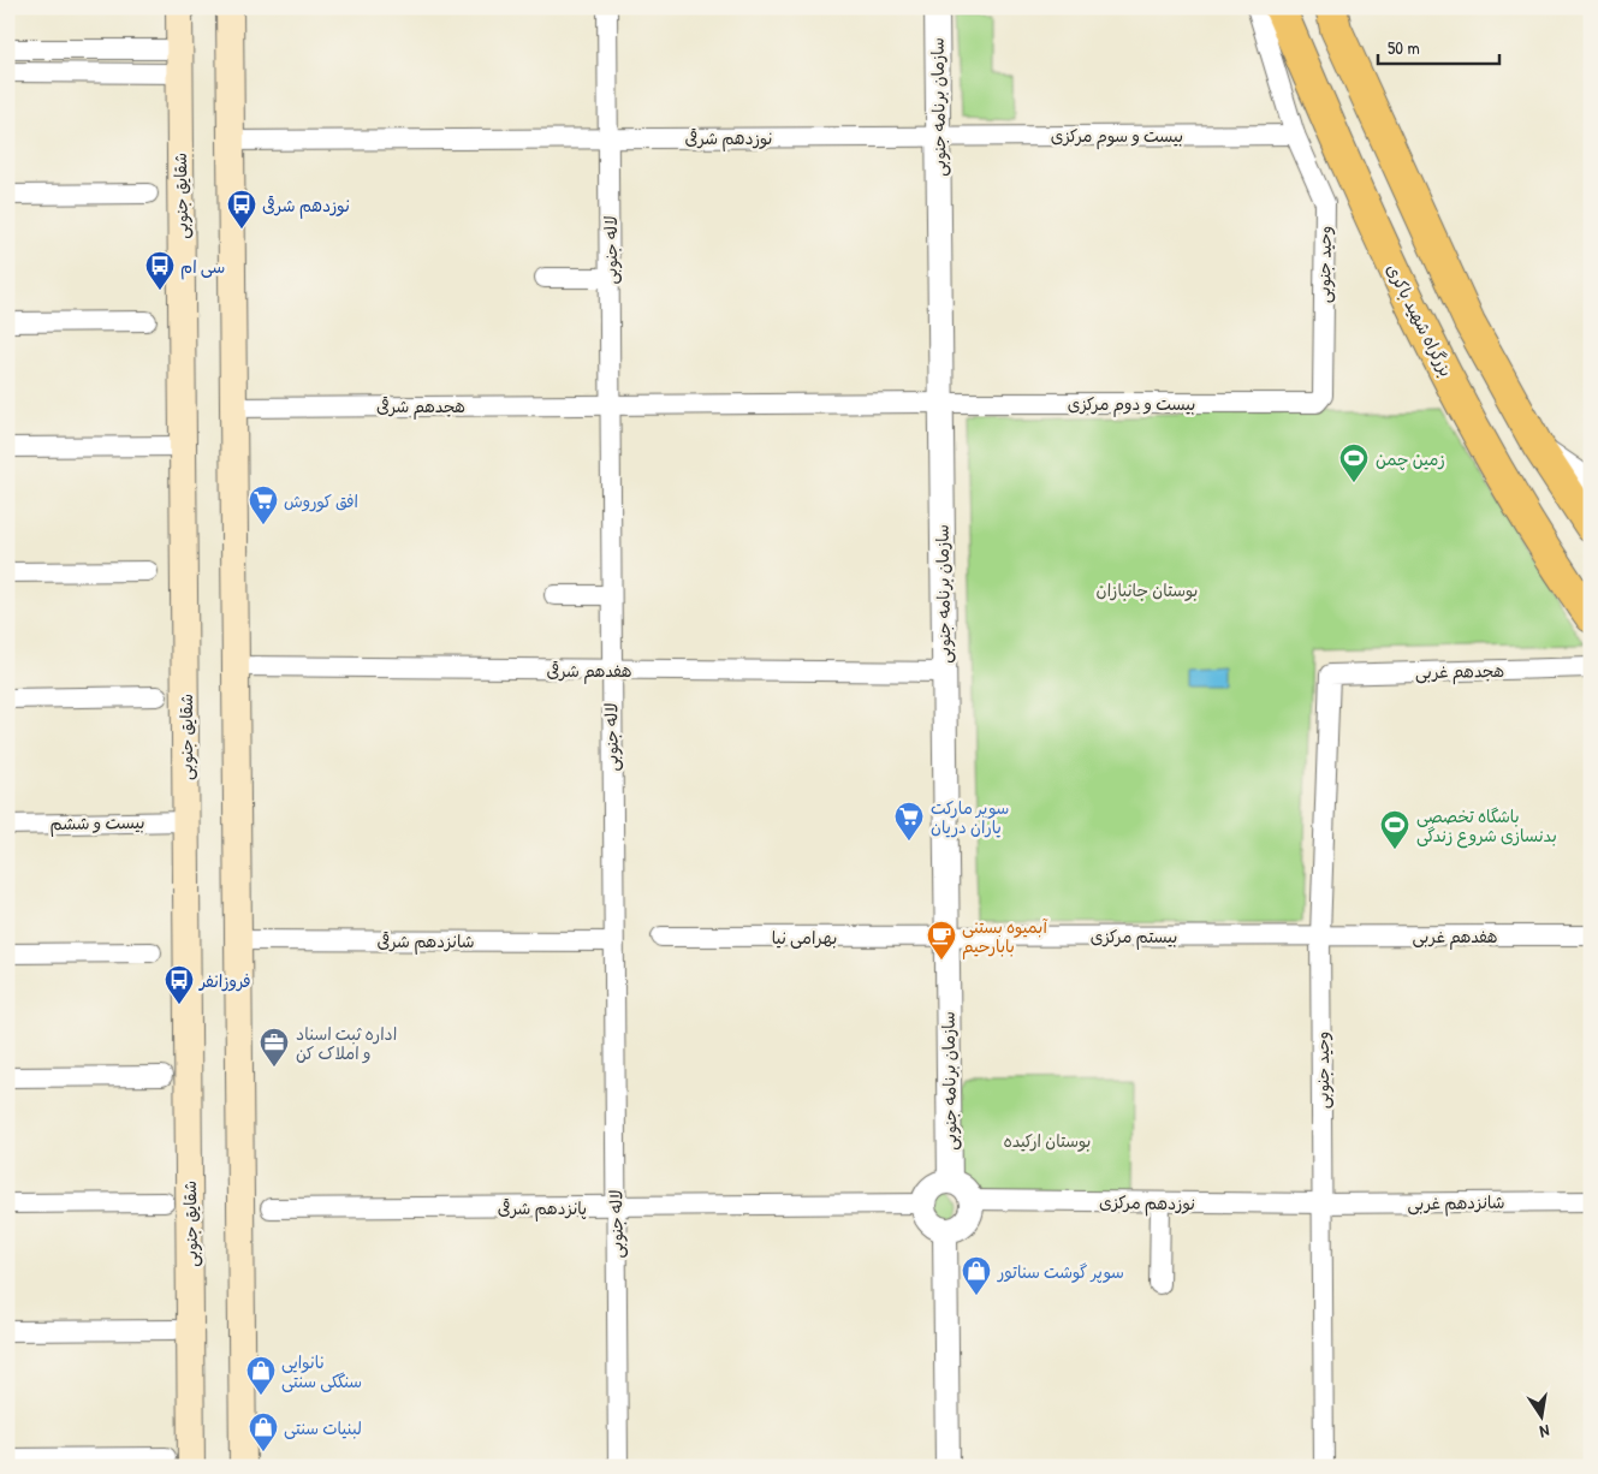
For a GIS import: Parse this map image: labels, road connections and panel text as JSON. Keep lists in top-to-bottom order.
{
  "streets": {
    "highway": ["بزرگراه شهید باکری"],
    "main road": ["شقایق جنوبی"],
    "street": [
      "سازمان برنامه جنوبی",
      "بیست و سوم مرکزی",
      "نوزدهم شرقی",
      "لاله جنوبی",
      "وحید جنوبی",
      "بیست و دوم مرکزی",
      "هجدهم شرقی",
      "هفدهم شرقی",
      "هجدهم غربی",
      "بیست و ششم",
      "بیستم مرکزی",
      "هفدهم غربی",
      "بهرامی نیا",
      "شانزدهم شرقی",
      "نوزدهم مرکزی",
      "شانزدهم غربی",
      "پانزدهم شرقی"
    ]
  },
  "crossings": [
    ["سازمان برنامه جنوبی", "بیست و سوم مرکزی"],
    ["سازمان برنامه جنوبی", "نوزدهم شرقی"],
    ["سازمان برنامه جنوبی", "بیست و دوم مرکزی"],
    ["سازمان برنامه جنوبی", "هفدهم شرقی"],
    ["سازمان برنامه جنوبی", "بیستم مرکزی"],
    ["سازمان برنامه جنوبی", "بهرامی نیا"],
    ["سازمان برنامه جنوبی", "نوزدهم مرکزی"],
    ["سازمان برنامه جنوبی", "پانزدهم شرقی"],
    ["بیست و سوم مرکزی", "نوزدهم شرقی"],
    ["بیست و سوم مرکزی", "وحید جنوبی"],
    ["نوزدهم شرقی", "لاله جنوبی"],
    ["شقایق جنوبی", "بیست و ششم"],
    ["لاله جنوبی", "بیست و دوم مرکزی"],
    ["لاله جنوبی", "هجدهم شرقی"],
    ["لاله جنوبی", "هفدهم شرقی"],
    ["لاله جنوبی", "شانزدهم شرقی"],
    ["لاله جنوبی", "پانزدهم شرقی"],
    ["وحید جنوبی", "بیست و دوم مرکزی"],
    ["وحید جنوبی", "هجدهم غربی"],
    ["وحید جنوبی", "بیستم مرکزی"],
    ["وحید جنوبی", "هفدهم غربی"],
    ["وحید جنوبی", "نوزدهم مرکزی"],
    ["وحید جنوبی", "شانزدهم غربی"],
    ["بیست و دوم مرکزی", "هجدهم شرقی"],
    ["بیستم مرکزی", "هفدهم غربی"],
    ["بیستم مرکزی", "بهرامی نیا"],
    ["نوزدهم مرکزی", "شانزدهم غربی"],
    ["نوزدهم مرکزی", "پانزدهم شرقی"]
  ],
  "parks": ["بوستان جانبازان", "بوستان ارکیده"],
  "places": {
    "bus stop": ["نوزدهم شرقی", "سی ام", "فروزانفر"],
    "sports": ["زمین چمن", "باشگاه تخصصی بدنسازی شروع زندگی"],
    "supermarket": ["افق کوروش", "سوپر مارکت یاران دریان"],
    "cafe": ["آبمیوه بستنی بابارحیم"],
    "office": ["اداره ثبت اسناد و املاک کن"],
    "shop": ["سوپر گوشت سناتور", "نانوایی سنگکی سنتی", "لبنیات سنتی"]
  },
  "scale_bar": "50 m",
  "north": "bottom"
}
